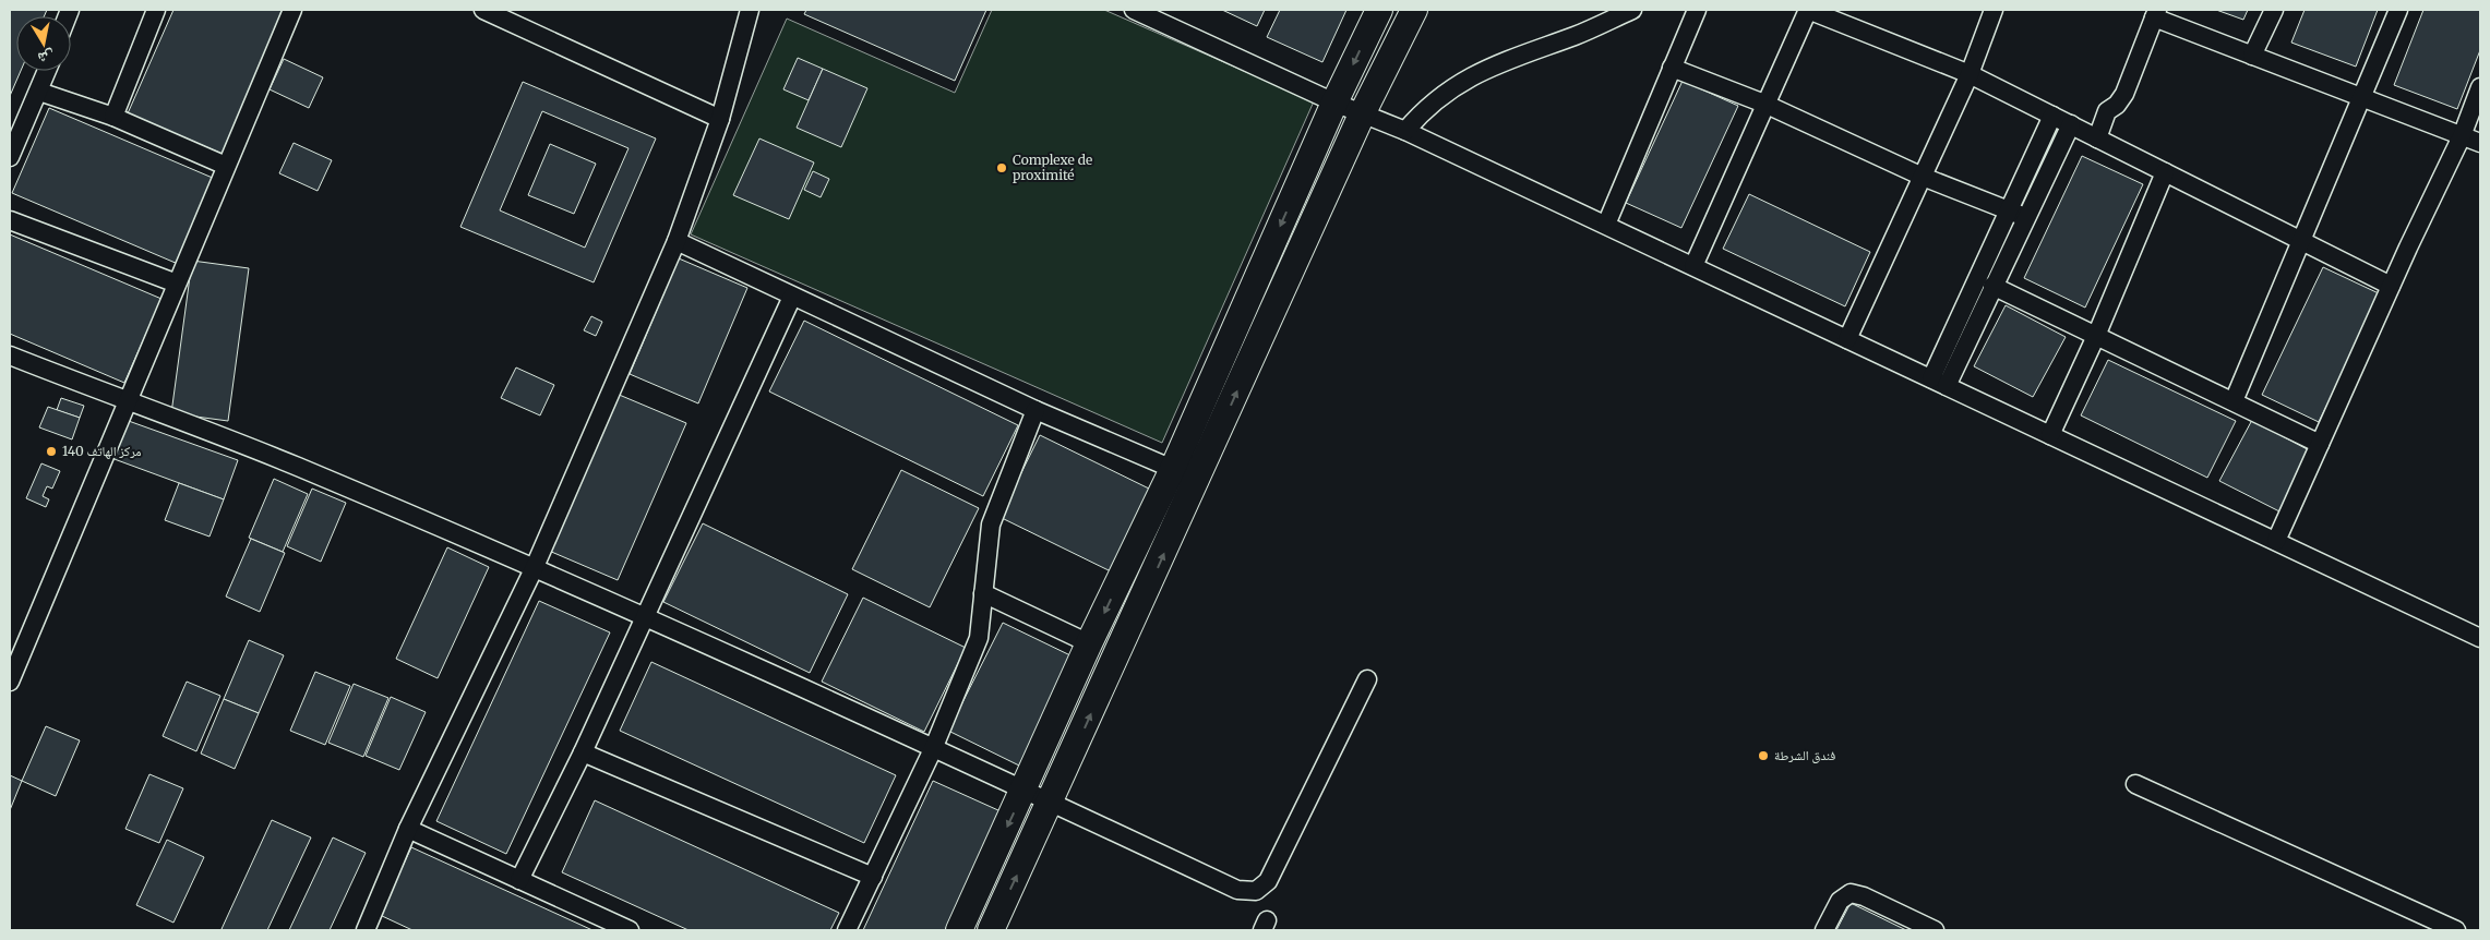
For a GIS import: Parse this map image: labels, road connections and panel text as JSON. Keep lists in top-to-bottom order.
{
  "places": ["Complexe de proximité", "مركز الهاتف 140", "فندق الشرطة"],
  "north": "bottom"
}
